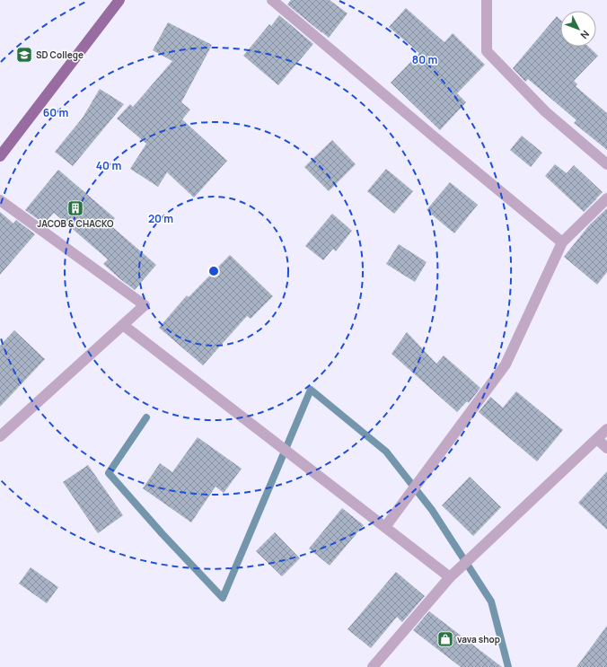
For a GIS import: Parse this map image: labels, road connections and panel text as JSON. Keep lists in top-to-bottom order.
{
  "places": {
    "school or university": ["SD College"],
    "building": ["JACOB & CHACKO"],
    "shop": ["vava shop"]
  },
  "north": "bottom right",
  "rings": [
    "80 m",
    "60 m",
    "40 m",
    "20 m"
  ]
}
